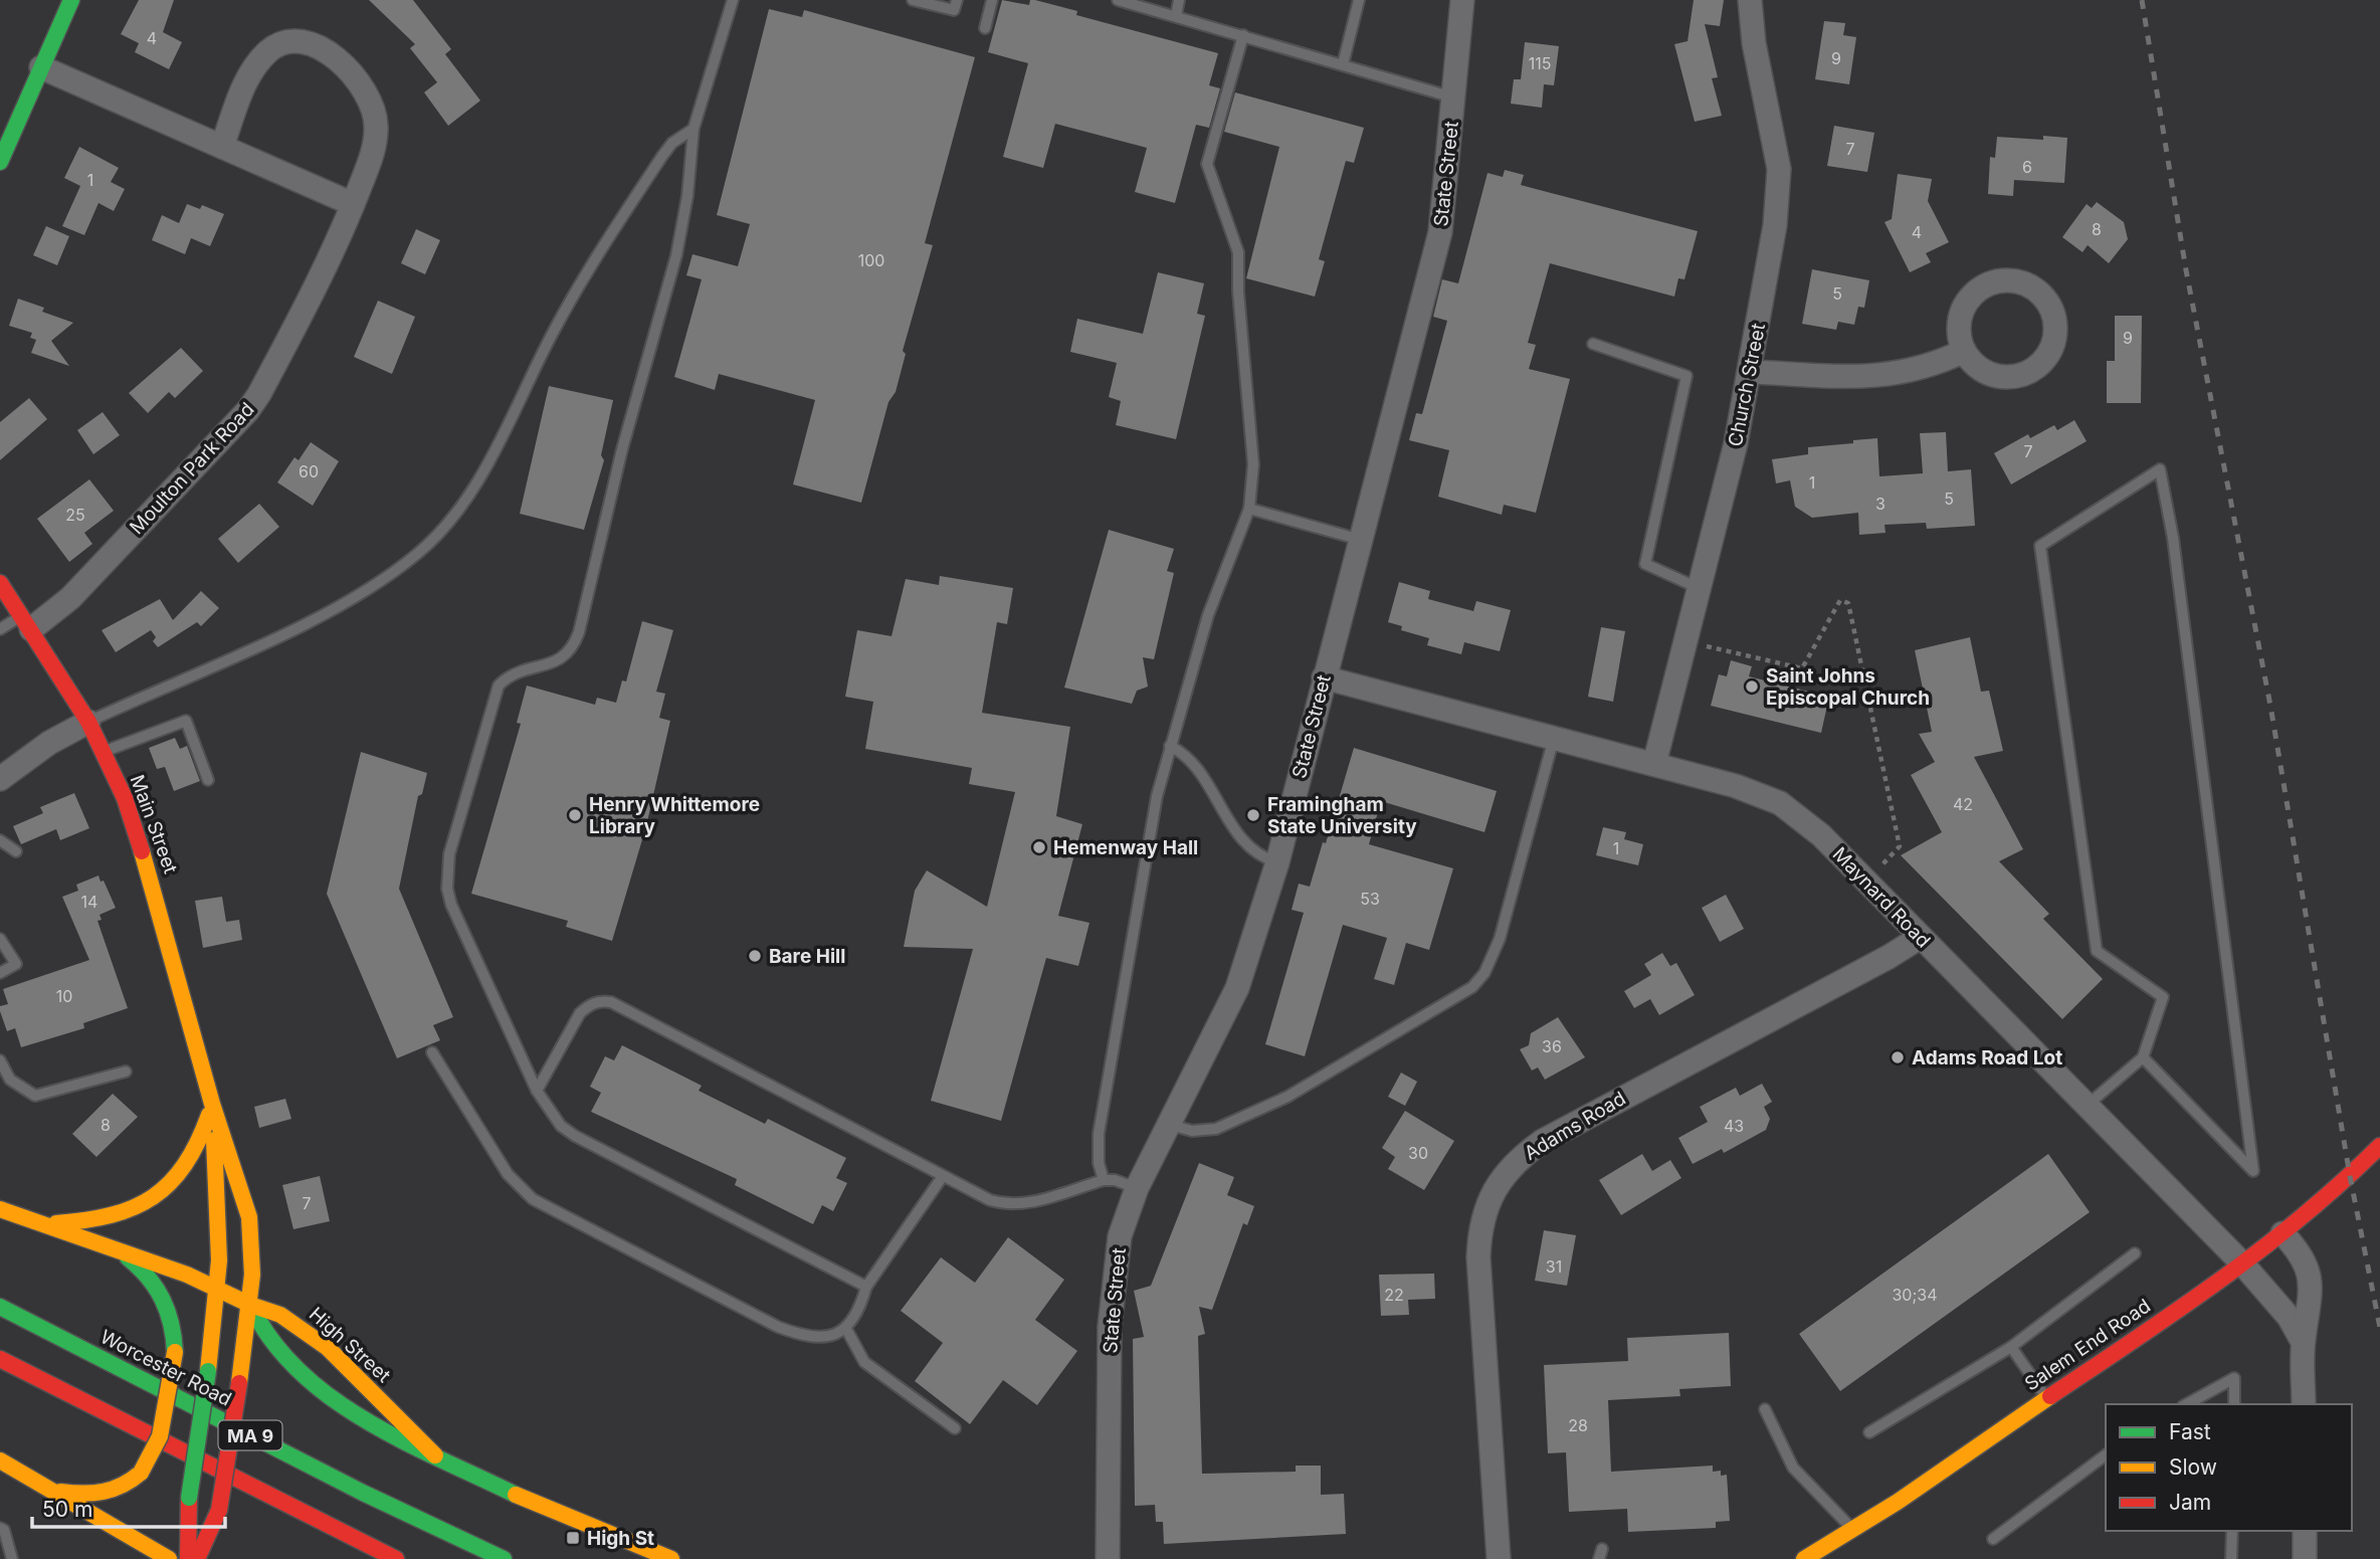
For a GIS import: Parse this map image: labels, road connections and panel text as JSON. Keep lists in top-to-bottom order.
{
  "streets": {
    "main road": [
      "Main Street",
      "High Street",
      "Salem End Road",
      "Worcester Road",
      "MA 9"
    ],
    "street": [
      "State Street",
      "Church Street",
      "Moulton Park Road",
      "Maynard Road",
      "Adams Road"
    ]
  },
  "crossings": [
    ["State Street", "Maynard Road"],
    ["Church Street", "Maynard Road"],
    ["Moulton Park Road", "Main Street"],
    ["Main Street", "High Street"],
    ["Maynard Road", "Adams Road"],
    ["Maynard Road", "Salem End Road"]
  ],
  "places": {
    "other": [
      "Saint Johns Episcopal Church",
      "Henry Whittemore Library",
      "Framingham State University",
      "Hemenway Hall",
      "Bare Hill",
      "Adams Road Lot"
    ],
    "transit": ["High St"]
  },
  "house_numbers": [
    "4",
    "9",
    "115",
    "7",
    "6",
    "1",
    "8",
    "4",
    "100",
    "5",
    "9",
    "7",
    "60",
    "1",
    "5",
    "3",
    "25",
    "42",
    "1",
    "53",
    "14",
    "10",
    "36",
    "8",
    "43",
    "30",
    "7",
    "31",
    "22",
    "30;34",
    "28"
  ],
  "legend": ["Fast", "Slow", "Jam"],
  "scale_bar": "50 m"
}
